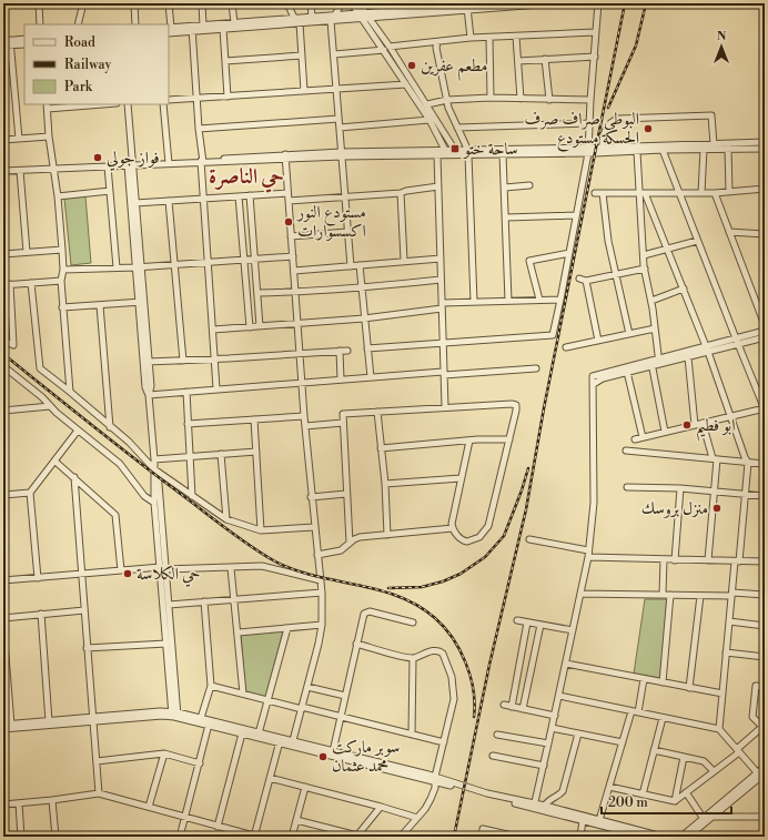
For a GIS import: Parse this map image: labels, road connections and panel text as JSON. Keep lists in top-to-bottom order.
{
  "districts": ["حي الناصرة"],
  "places": {
    "other": [
      "مطعم عفرين",
      "البوطي صراف صرف الحسكة مستودع",
      "فواز جولي",
      "مستودع النور اكسسوارات",
      "ابو فطيم",
      "منزل بروسك",
      "حي الكلاسة",
      "سوبر ماركت محمد عثمان"
    ],
    "transit": ["ساحة ختو"]
  },
  "legend": ["Road", "Railway", "Park"],
  "scale_bar": "200 m",
  "north": "top"
}
